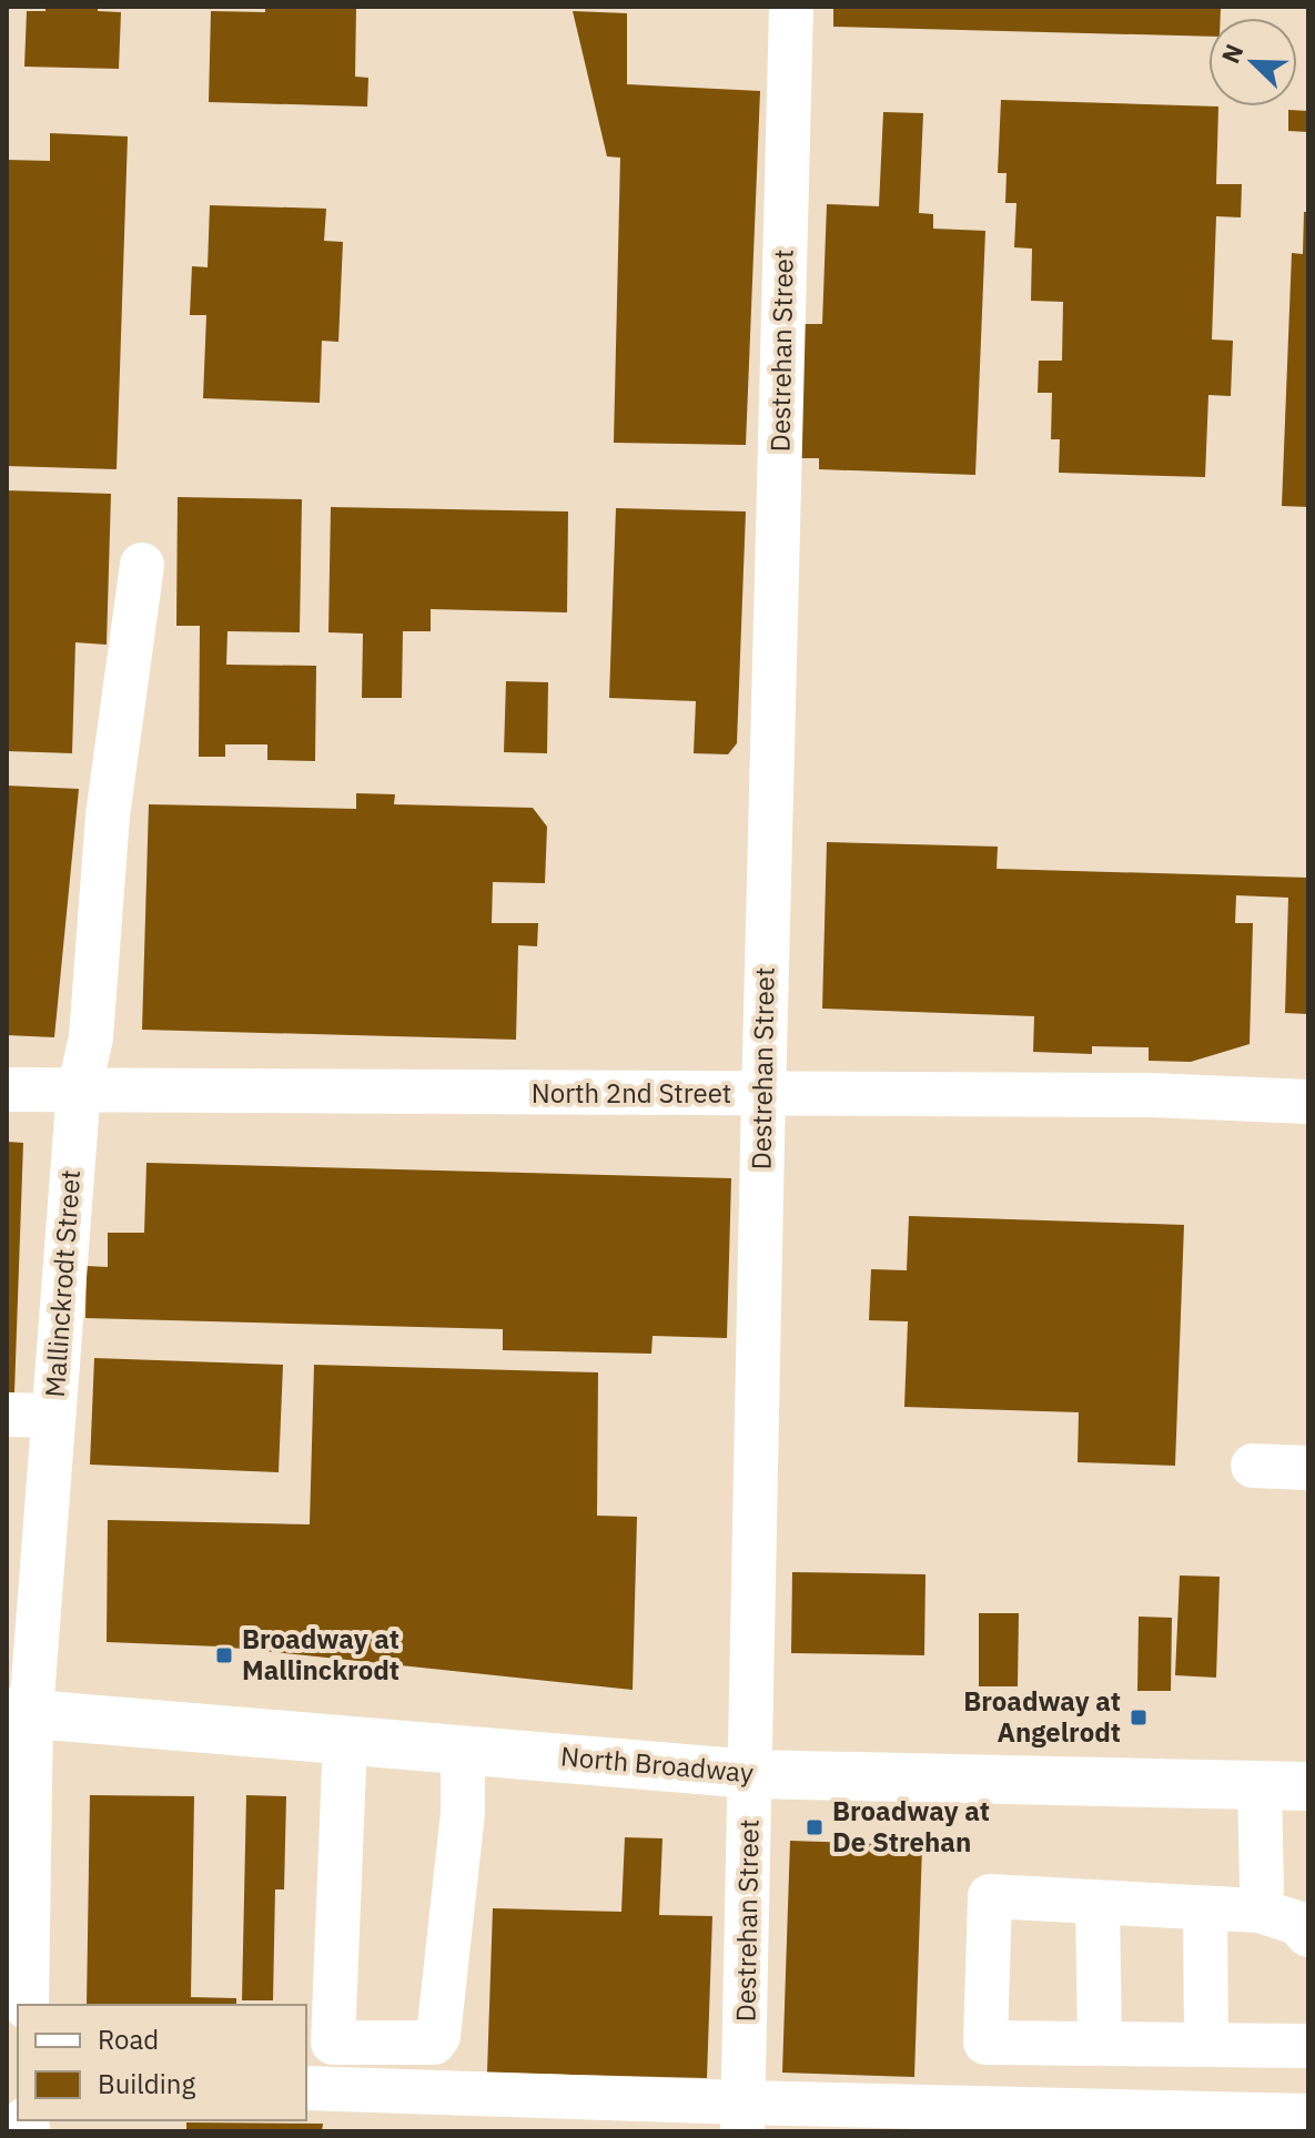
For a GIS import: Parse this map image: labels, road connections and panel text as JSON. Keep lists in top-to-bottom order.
{
  "streets": {
    "main road": ["North Broadway"],
    "street": ["Destrehan Street", "North 2nd Street", "Mallinckrodt Street"]
  },
  "crossings": [
    ["Destrehan Street", "North 2nd Street"],
    ["Destrehan Street", "North Broadway"],
    ["North 2nd Street", "Mallinckrodt Street"],
    ["Mallinckrodt Street", "North Broadway"]
  ],
  "places": {
    "transit": ["Broadway at Mallinckrodt", "Broadway at Angelrodt", "Broadway at De Strehan"]
  },
  "legend": ["Road", "Building"],
  "north": "top left"
}
